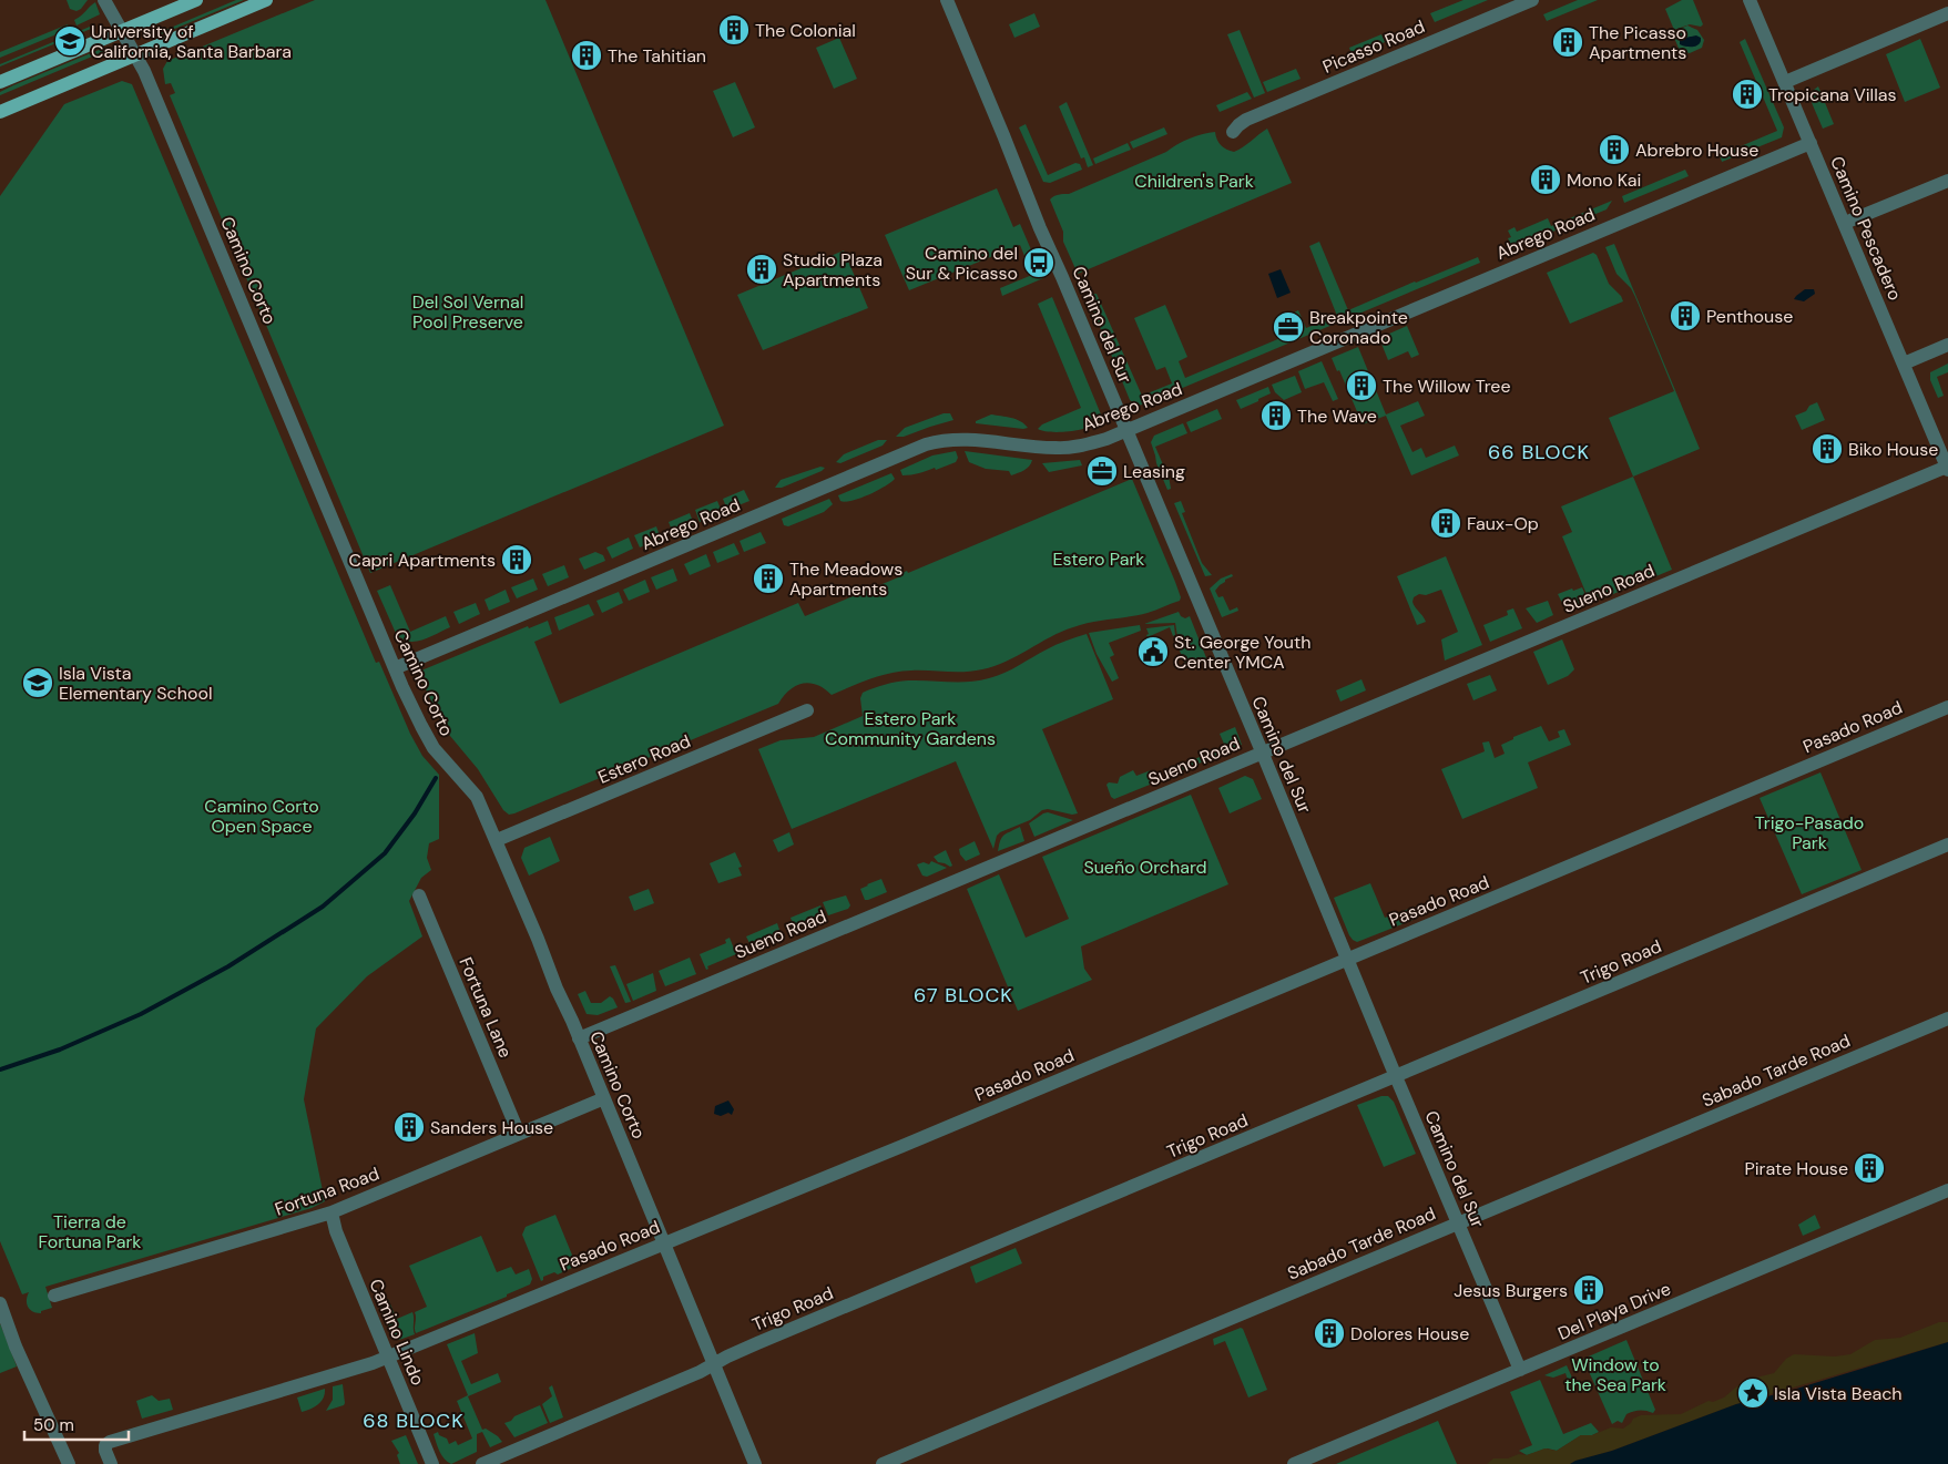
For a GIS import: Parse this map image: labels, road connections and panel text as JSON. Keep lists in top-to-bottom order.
{
  "streets": {
    "street": [
      "Picasso Road",
      "Camino Pescadero",
      "Abrego Road",
      "Camino Corto",
      "Camino del Sur",
      "Sueno Road",
      "Pasado Road",
      "Estero Road",
      "Trigo Road",
      "Fortuna Lane",
      "Sabado Tarde Road",
      "Fortuna Road",
      "Del Playa Drive",
      "Camino Lindo"
    ]
  },
  "crossings": [
    ["Camino Pescadero", "Abrego Road"],
    ["Camino Pescadero", "Sueno Road"],
    ["Abrego Road", "Camino Corto"],
    ["Abrego Road", "Camino del Sur"],
    ["Camino Corto", "Sueno Road"],
    ["Camino Corto", "Pasado Road"],
    ["Camino Corto", "Estero Road"],
    ["Camino Corto", "Trigo Road"],
    ["Camino Corto", "Fortuna Road"],
    ["Camino del Sur", "Sueno Road"],
    ["Camino del Sur", "Pasado Road"],
    ["Camino del Sur", "Trigo Road"],
    ["Camino del Sur", "Sabado Tarde Road"],
    ["Camino del Sur", "Del Playa Drive"],
    ["Pasado Road", "Camino Lindo"],
    ["Fortuna Lane", "Fortuna Road"],
    ["Fortuna Road", "Camino Lindo"]
  ],
  "districts": ["66 BLOCK", "67 BLOCK", "68 BLOCK"],
  "parks": [
    "Children's Park",
    "Del Sol Vernal Pool Preserve",
    "Estero Park",
    "Estero Park Community Gardens",
    "Camino Corto Open Space",
    "Trigo-Pasado Park",
    "Sueño Orchard",
    "Tierra de Fortuna Park",
    "Window to the Sea Park"
  ],
  "places": {
    "building": [
      "The Colonial",
      "The Picasso Apartments",
      "The Tahitian",
      "Tropicana Villas",
      "Abrebro House",
      "Mono Kai",
      "Studio Plaza Apartments",
      "Penthouse",
      "The Willow Tree",
      "The Wave",
      "Biko House",
      "Faux-Op",
      "Capri Apartments",
      "The Meadows Apartments",
      "Sanders House",
      "Pirate House",
      "Jesus Burgers",
      "Dolores House"
    ],
    "school or university": ["University of California, Santa Barbara", "Isla Vista Elementary School"],
    "bus stop": ["Camino del Sur & Picasso"],
    "office": ["Breakpointe Coronado", "Leasing"],
    "public building": ["St. George Youth Center YMCA"],
    "place": ["Isla Vista Beach"]
  },
  "scale_bar": "50 m"
}
